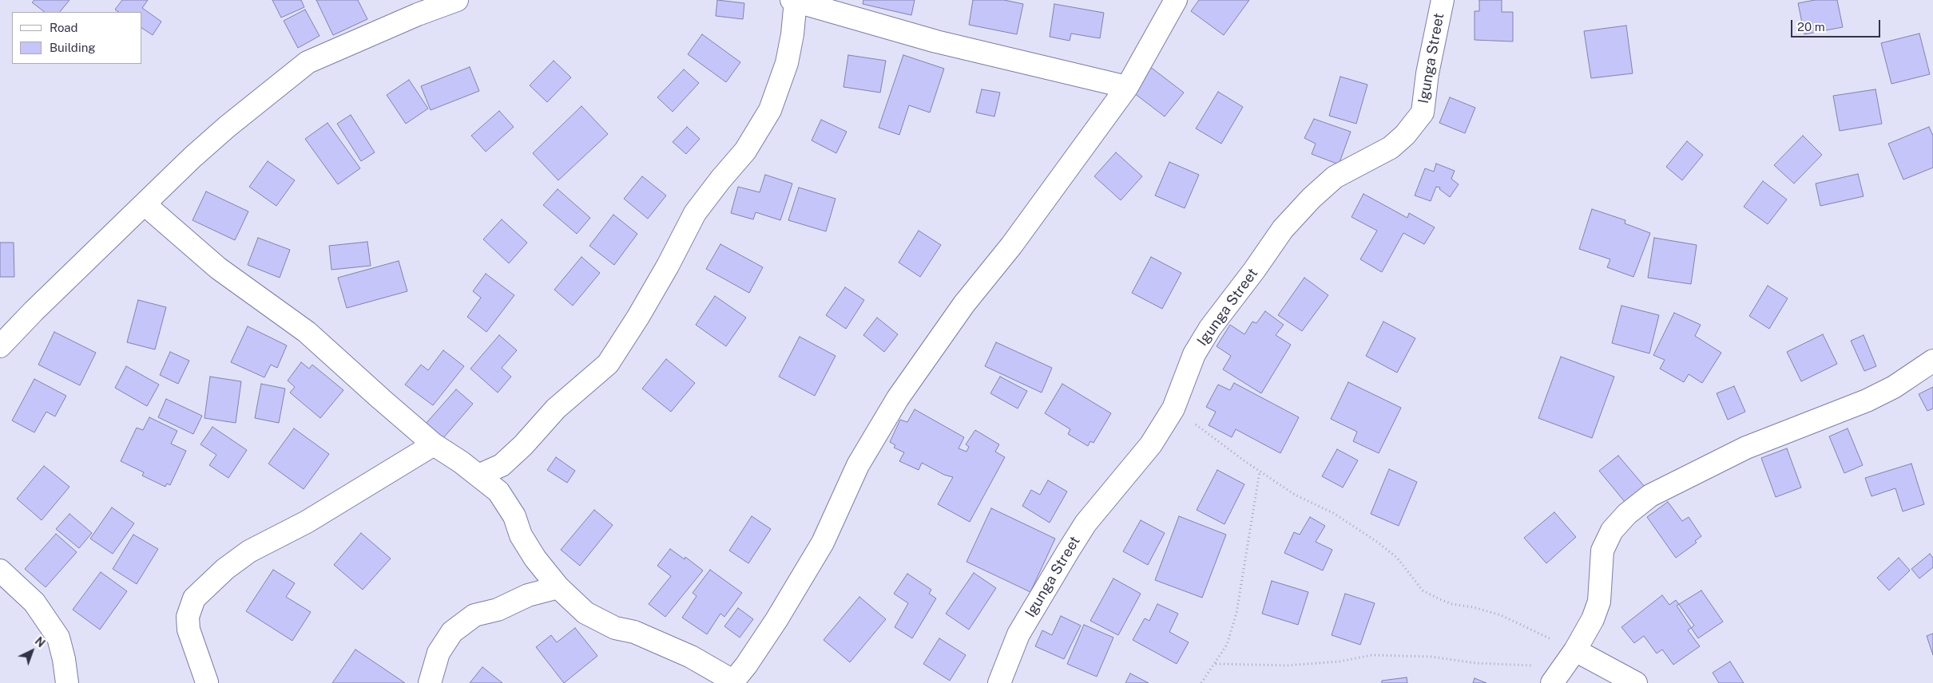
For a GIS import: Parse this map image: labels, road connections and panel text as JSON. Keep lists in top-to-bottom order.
{
  "streets": {
    "street": ["Igunga Street"]
  },
  "legend": ["Road", "Building"],
  "scale_bar": "20 m",
  "north": "top right"
}
